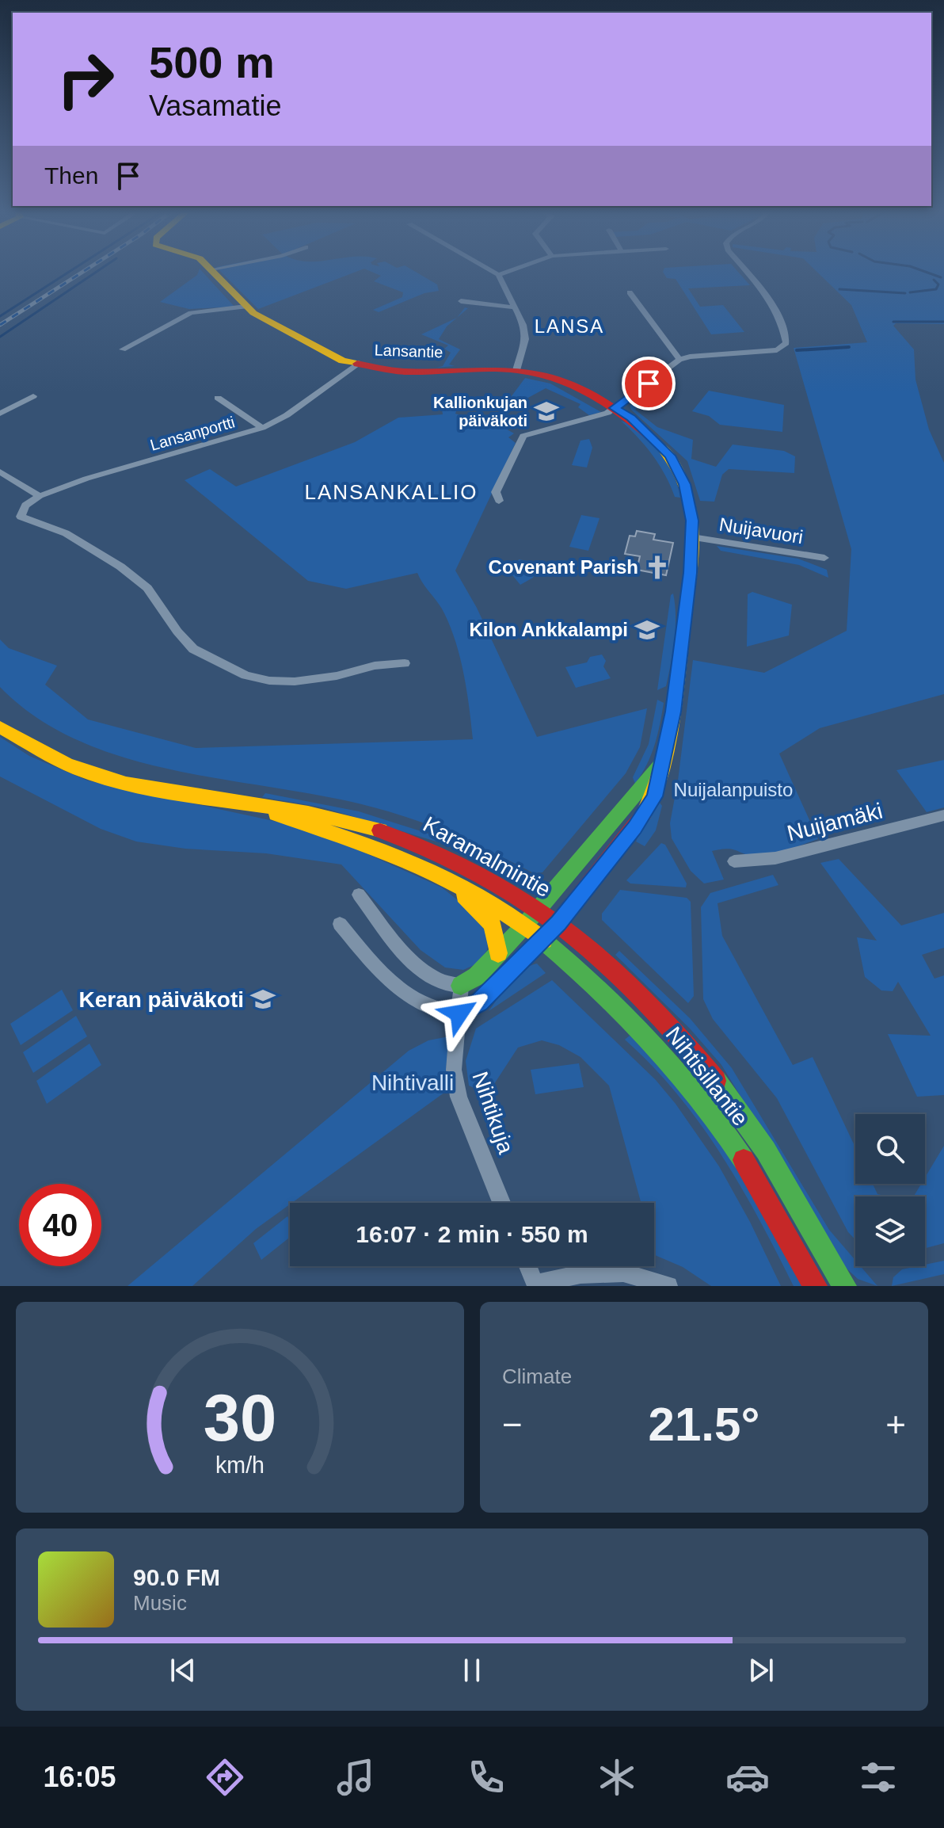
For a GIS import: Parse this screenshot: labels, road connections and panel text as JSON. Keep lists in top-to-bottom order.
{
  "streets": {
    "street": [
      "Lansantie",
      "Lansanportti",
      "Nuijavuori",
      "Nuijamäki",
      "Karamalmintie",
      "Nihtisillantie",
      "Nihtikuja"
    ]
  },
  "crossings": [
    ["Lansantie", "Lansanportti"],
    ["Lansantie", "Nuijavuori"],
    ["Lansantie", "Karamalmintie"],
    ["Lansantie", "Nihtisillantie"],
    ["Lansantie", "Nihtikuja"],
    ["Karamalmintie", "Nihtisillantie"]
  ],
  "districts": ["LANSA", "LANSANKALLIO"],
  "parks": ["Nuijalanpuisto", "Nihtivalli"],
  "places": {
    "school or university": ["Kallionkujan päiväkoti", "Kilon Ankkalampi", "Keran päiväkoti"],
    "church": ["Covenant Parish"]
  },
  "page": {
    "turn": ["500 m", "Vasamatie"],
    "then": "Then",
    "limit": "40",
    "trip": "16:07 · 2 min · 550 m",
    "tile": "Climate",
    "heat": ["−", "21.5°", "+"],
    "song": ["90.0 FM", "Music"],
    "tabs": "16:05",
    "gauge": ["30", "km/h"]
  }
}
